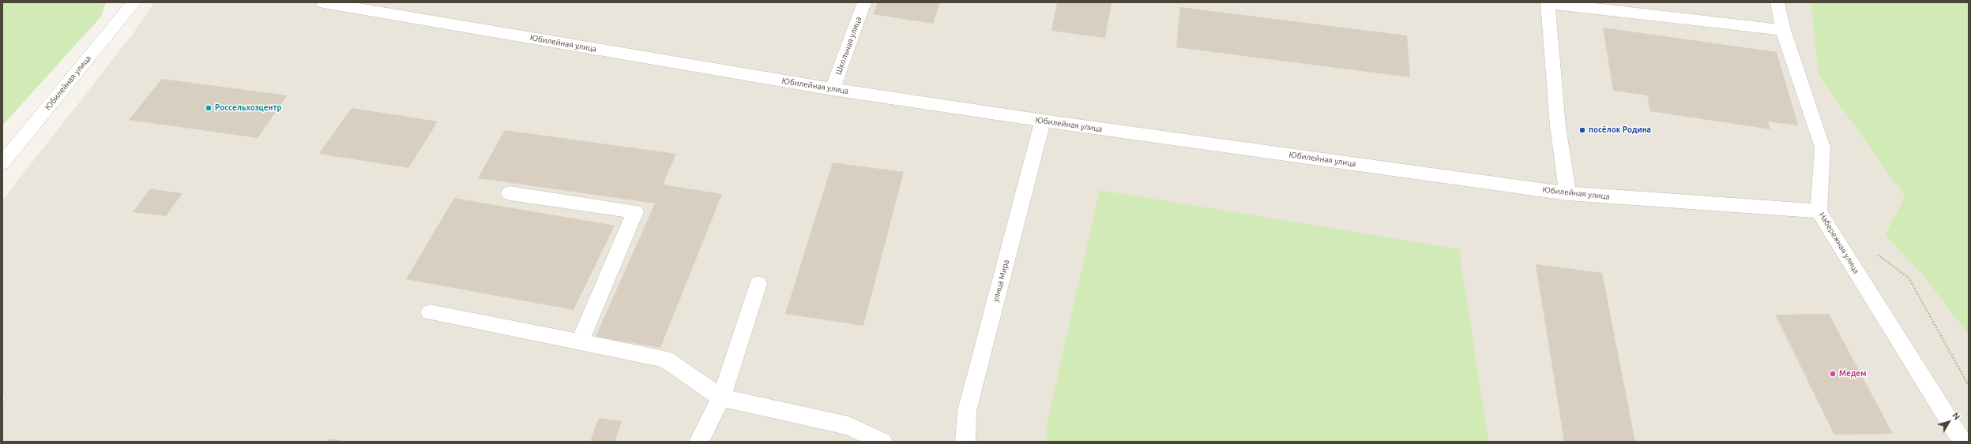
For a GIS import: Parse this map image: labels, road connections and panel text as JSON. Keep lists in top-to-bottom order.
{
  "streets": {
    "street": [
      "Юбилейная улица",
      "Школьная улица",
      "Набережная улица",
      "улица Мира"
    ]
  },
  "crossings": [
    ["Юбилейная улица", "Школьная улица"],
    ["Юбилейная улица", "Набережная улица"],
    ["Юбилейная улица", "улица Мира"]
  ],
  "places": ["Россельхозцентр", "посёлок Родина", "Медем"],
  "north": "top right"
}
